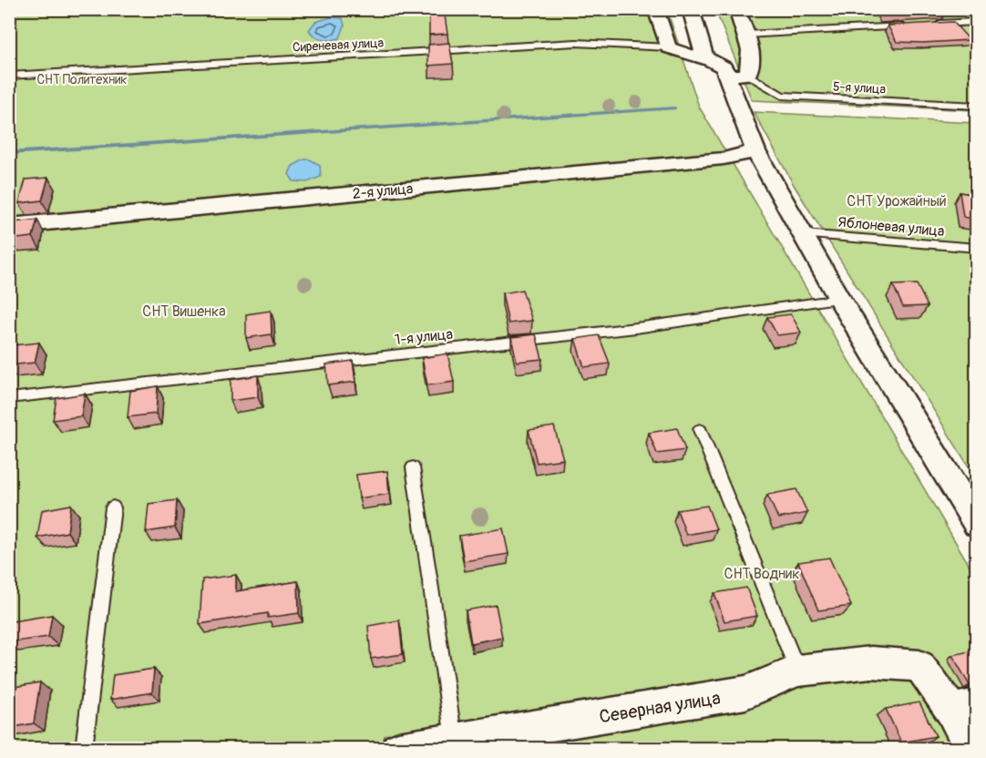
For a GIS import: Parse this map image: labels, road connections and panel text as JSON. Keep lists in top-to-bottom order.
{
  "streets": {
    "street": ["2-я улица", "Северная улица"],
    "lane": [
      "Сиреневая улица",
      "5-я улица",
      "Яблоневая улица",
      "1-я улица"
    ]
  },
  "parks": [
    "СНТ Политехник",
    "СНТ Урожайный",
    "СНТ Вишенка",
    "СНТ Водник"
  ]
}
